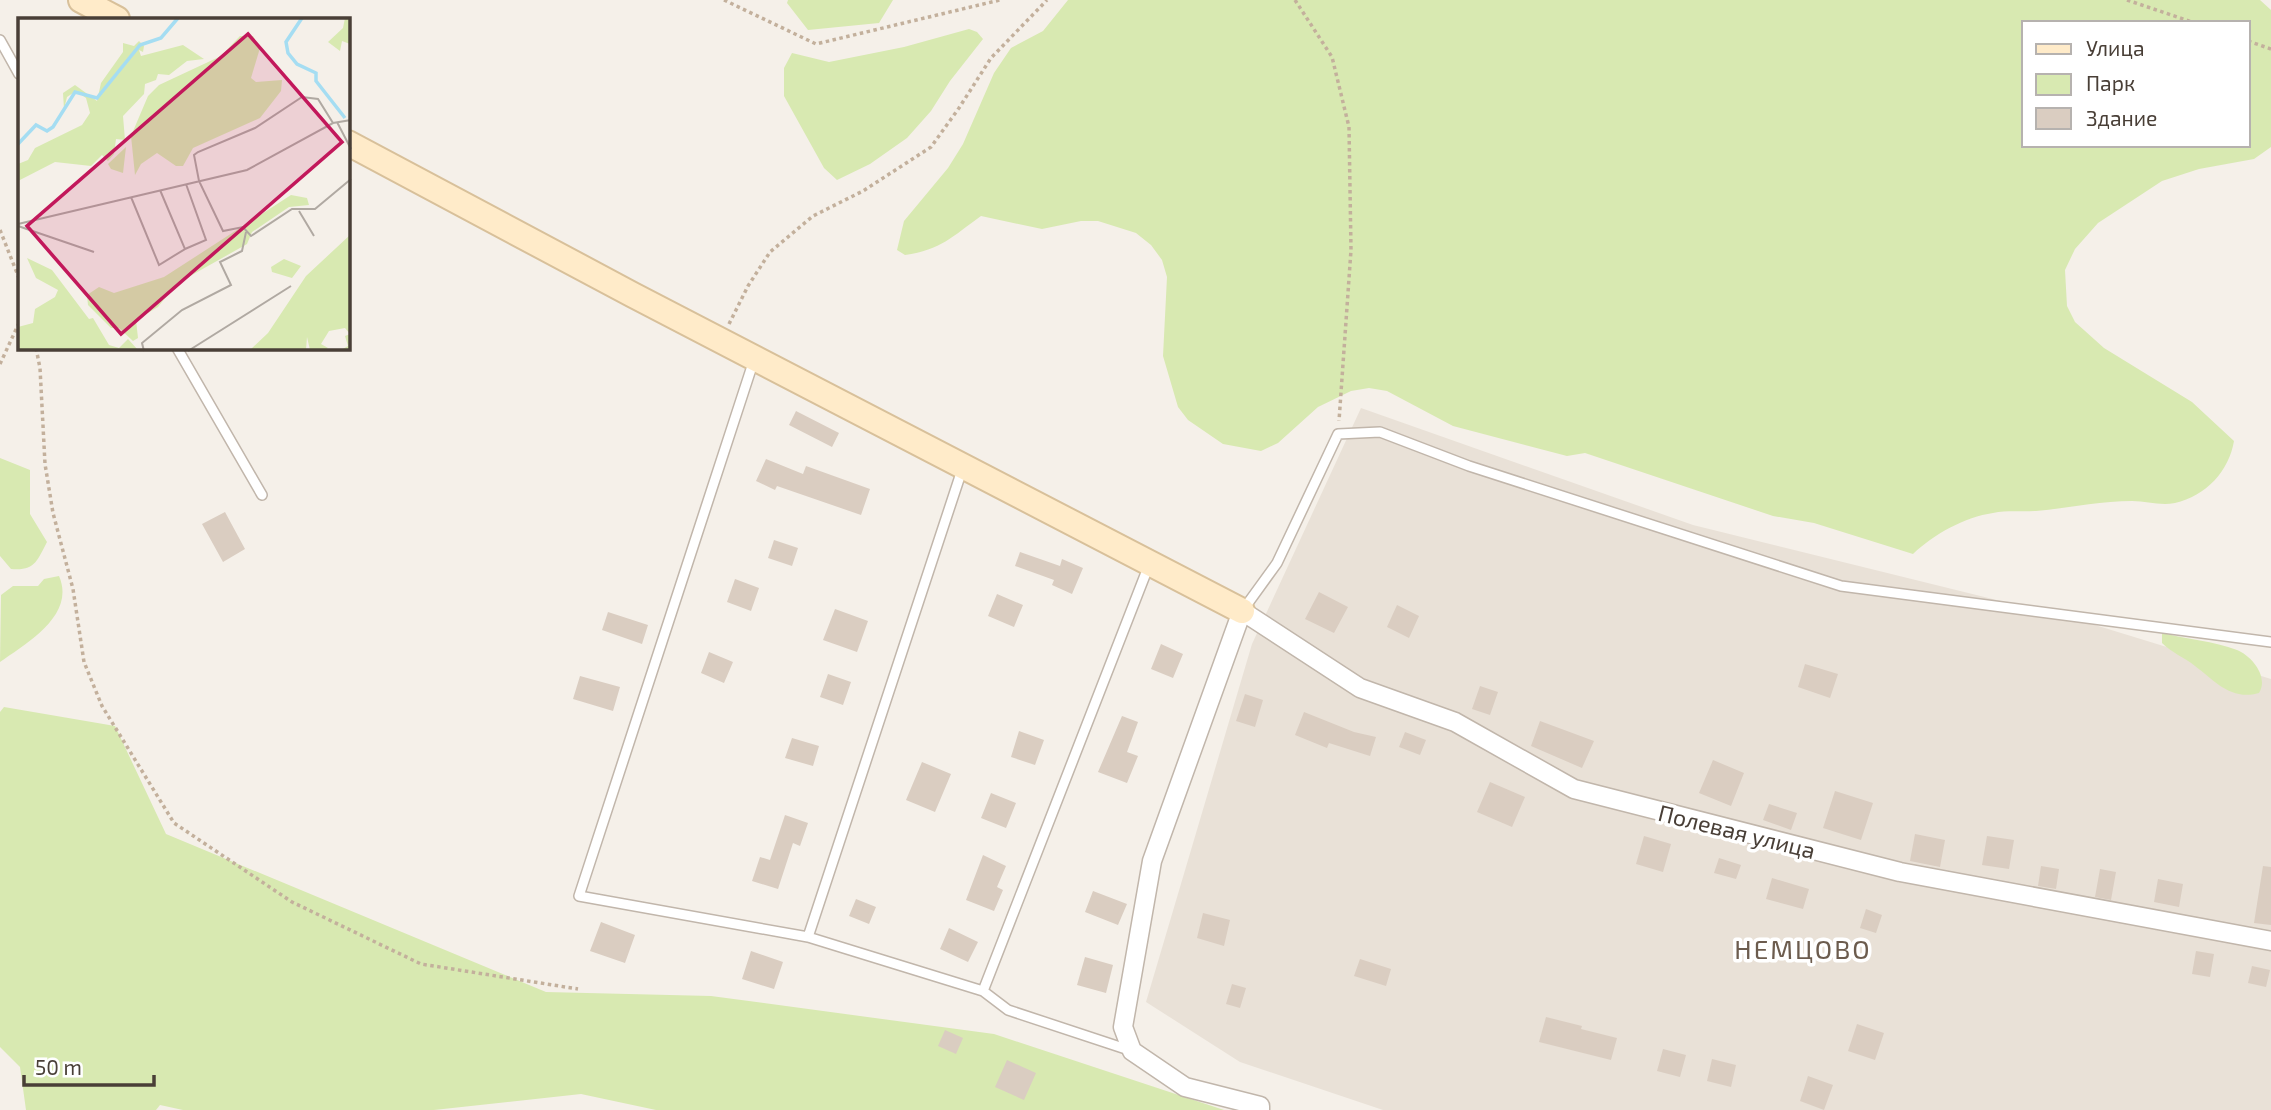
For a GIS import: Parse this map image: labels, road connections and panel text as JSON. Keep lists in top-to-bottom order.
{
  "streets": {
    "street": ["Полевая улица"]
  },
  "districts": ["НЕМЦОВО"],
  "legend": ["Улица", "Парк", "Здание"],
  "scale_bar": "50 m"
}
